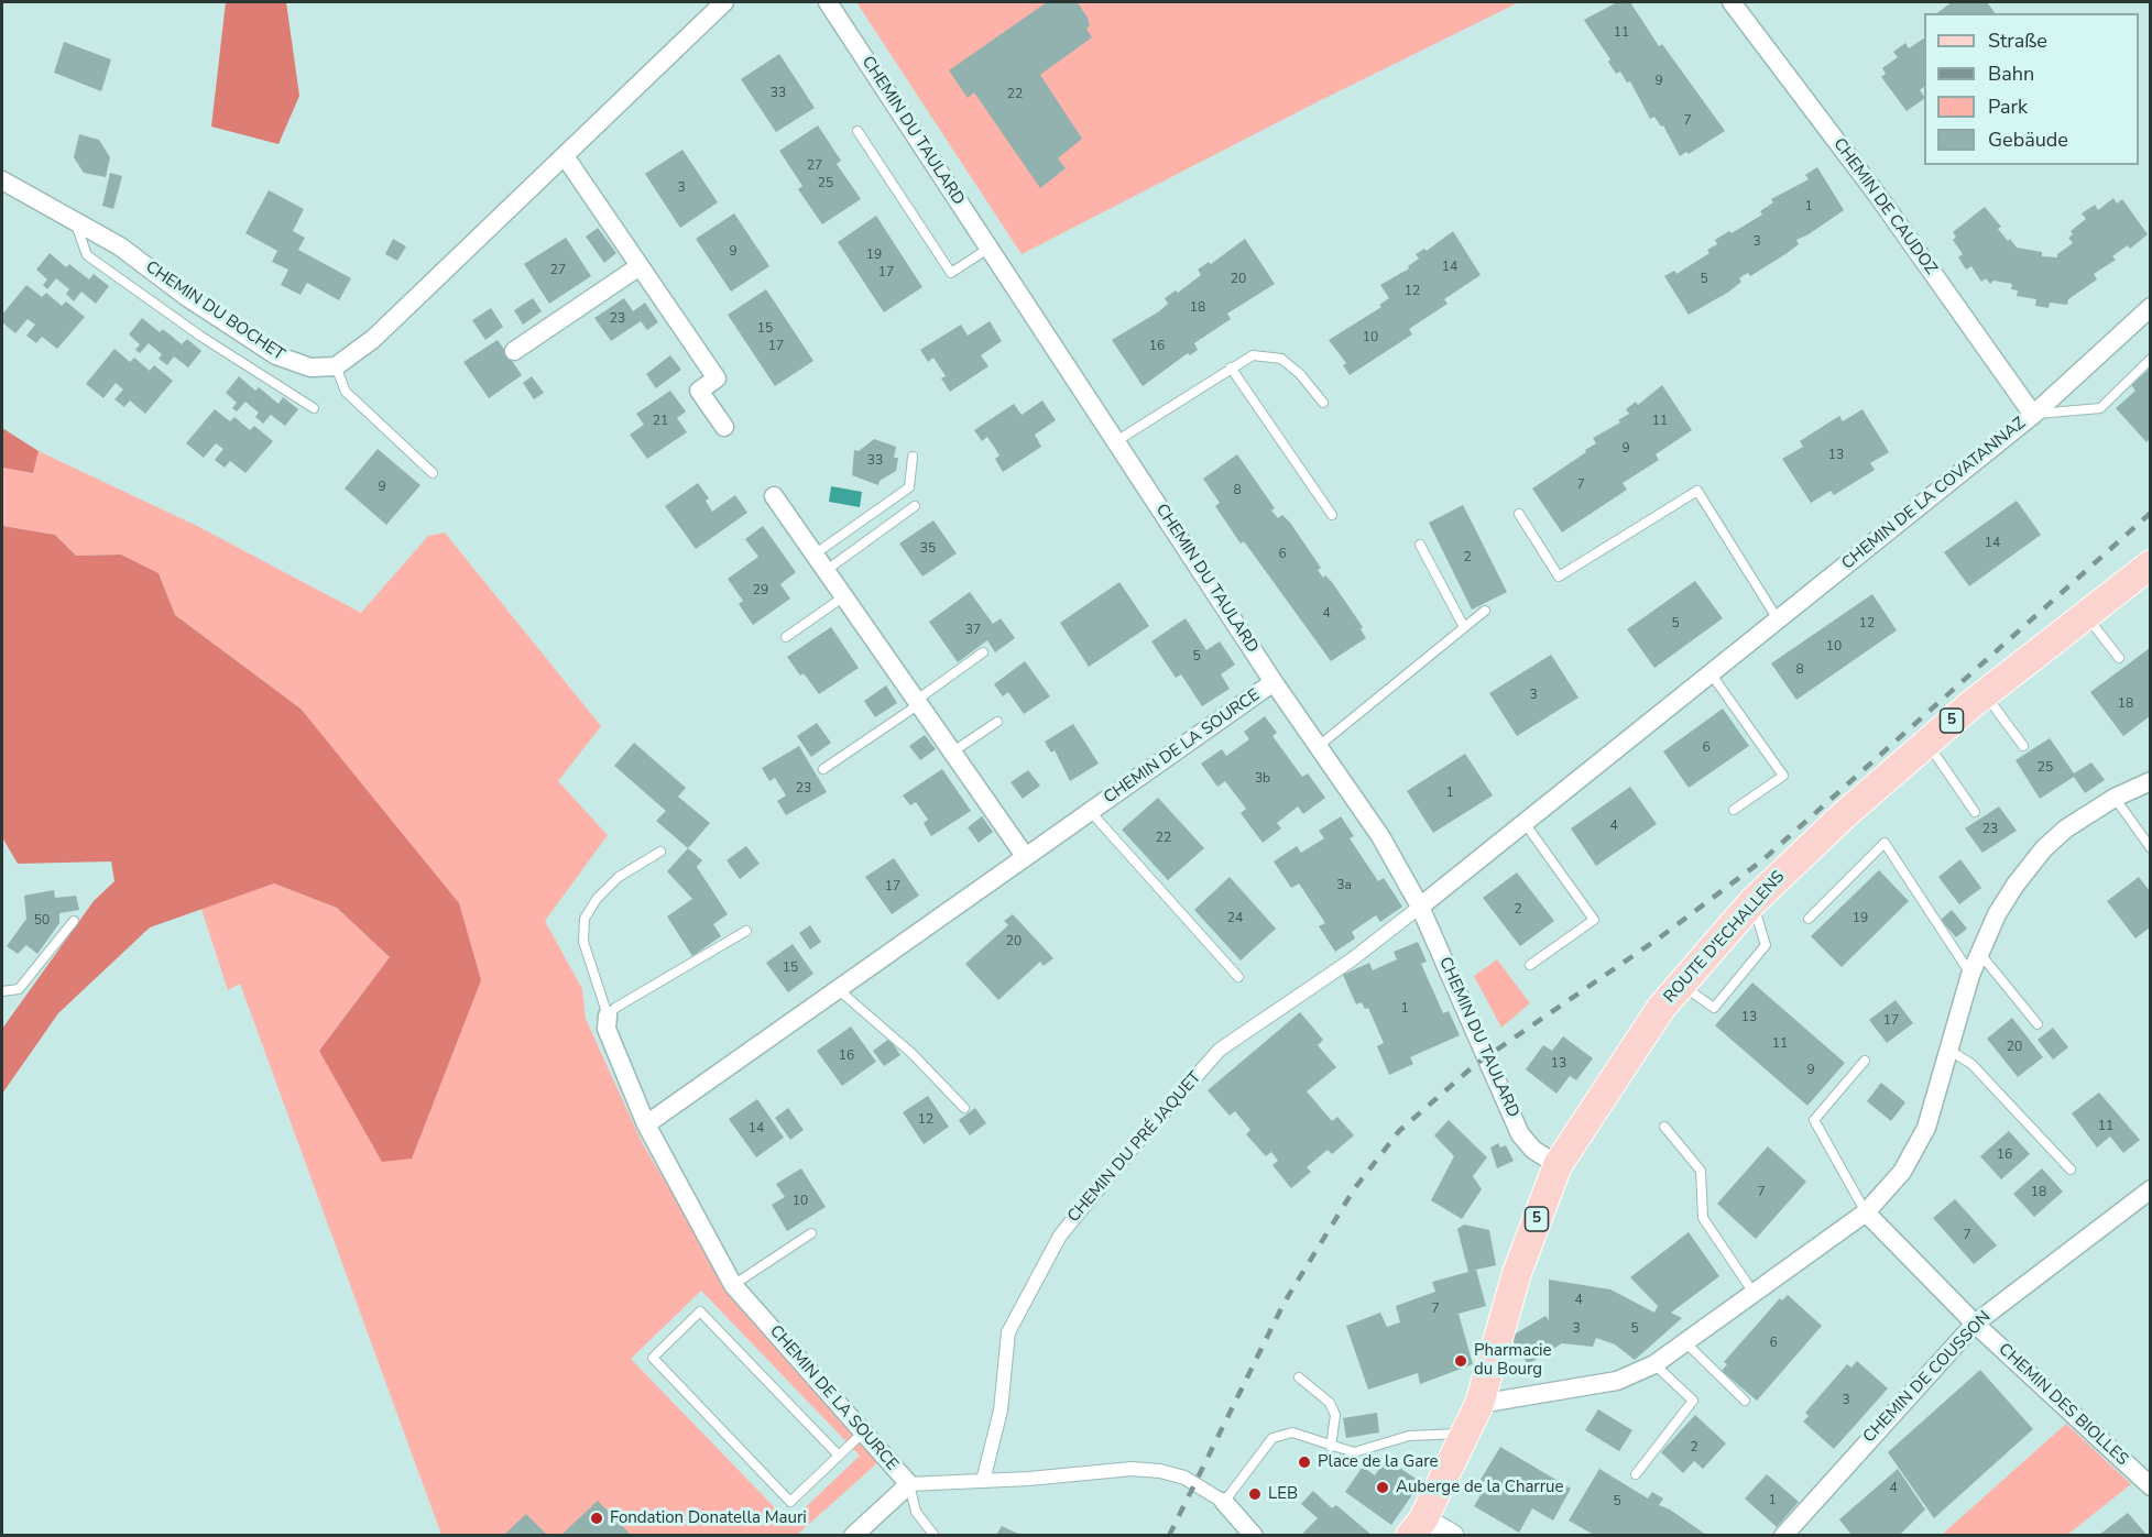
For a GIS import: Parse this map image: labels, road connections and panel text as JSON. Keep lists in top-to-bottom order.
{
  "streets": {
    "main road": ["5", "ROUTE D'ECHALLENS"],
    "street": [
      "CHEMIN DU TAULARD",
      "CHEMIN DE CAUDOZ",
      "CHEMIN DU BOCHET",
      "CHEMIN DE LA COVATANNAZ",
      "CHEMIN DE LA SOURCE",
      "CHEMIN DU PRÉ JAQUET",
      "CHEMIN DE COUSSON",
      "CHEMIN DES BIOLLES"
    ]
  },
  "crossings": [
    ["CHEMIN DU TAULARD", "CHEMIN DE LA COVATANNAZ"],
    ["CHEMIN DU TAULARD", "CHEMIN DE LA SOURCE"],
    ["CHEMIN DU TAULARD", "ROUTE D'ECHALLENS"],
    ["CHEMIN DU TAULARD", "CHEMIN DU PRÉ JAQUET"],
    ["CHEMIN DE CAUDOZ", "CHEMIN DE LA COVATANNAZ"],
    ["CHEMIN DE LA COVATANNAZ", "CHEMIN DU PRÉ JAQUET"],
    ["CHEMIN DE LA SOURCE", "CHEMIN DU PRÉ JAQUET"],
    ["CHEMIN DE COUSSON", "CHEMIN DES BIOLLES"]
  ],
  "places": [
    "Pharmacie du Bourg",
    "Place de la Gare",
    "Auberge de la Charrue",
    "LEB",
    "Fondation Donatella Mauri"
  ],
  "house_numbers": [
    "11",
    "9",
    "33",
    "22",
    "7",
    "27",
    "25",
    "3",
    "1",
    "3",
    "9",
    "19",
    "14",
    "27",
    "17",
    "20",
    "5",
    "12",
    "18",
    "23",
    "15",
    "10",
    "17",
    "16",
    "21",
    "11",
    "9",
    "13",
    "33",
    "7",
    "9",
    "8",
    "14",
    "35",
    "6",
    "2",
    "29",
    "4",
    "5",
    "12",
    "37",
    "10",
    "5",
    "8",
    "3",
    "18",
    "6",
    "25",
    "3b",
    "23",
    "1",
    "4",
    "23",
    "22",
    "3a",
    "17",
    "2",
    "24",
    "19",
    "50",
    "20",
    "15",
    "1",
    "13",
    "17",
    "11",
    "20",
    "16",
    "13",
    "9",
    "12",
    "11",
    "14",
    "16",
    "7",
    "18",
    "10",
    "7",
    "4",
    "7",
    "3",
    "5",
    "6",
    "3",
    "2",
    "4",
    "1",
    "5"
  ],
  "legend": [
    "Straße",
    "Bahn",
    "Park",
    "Gebäude"
  ]
}
